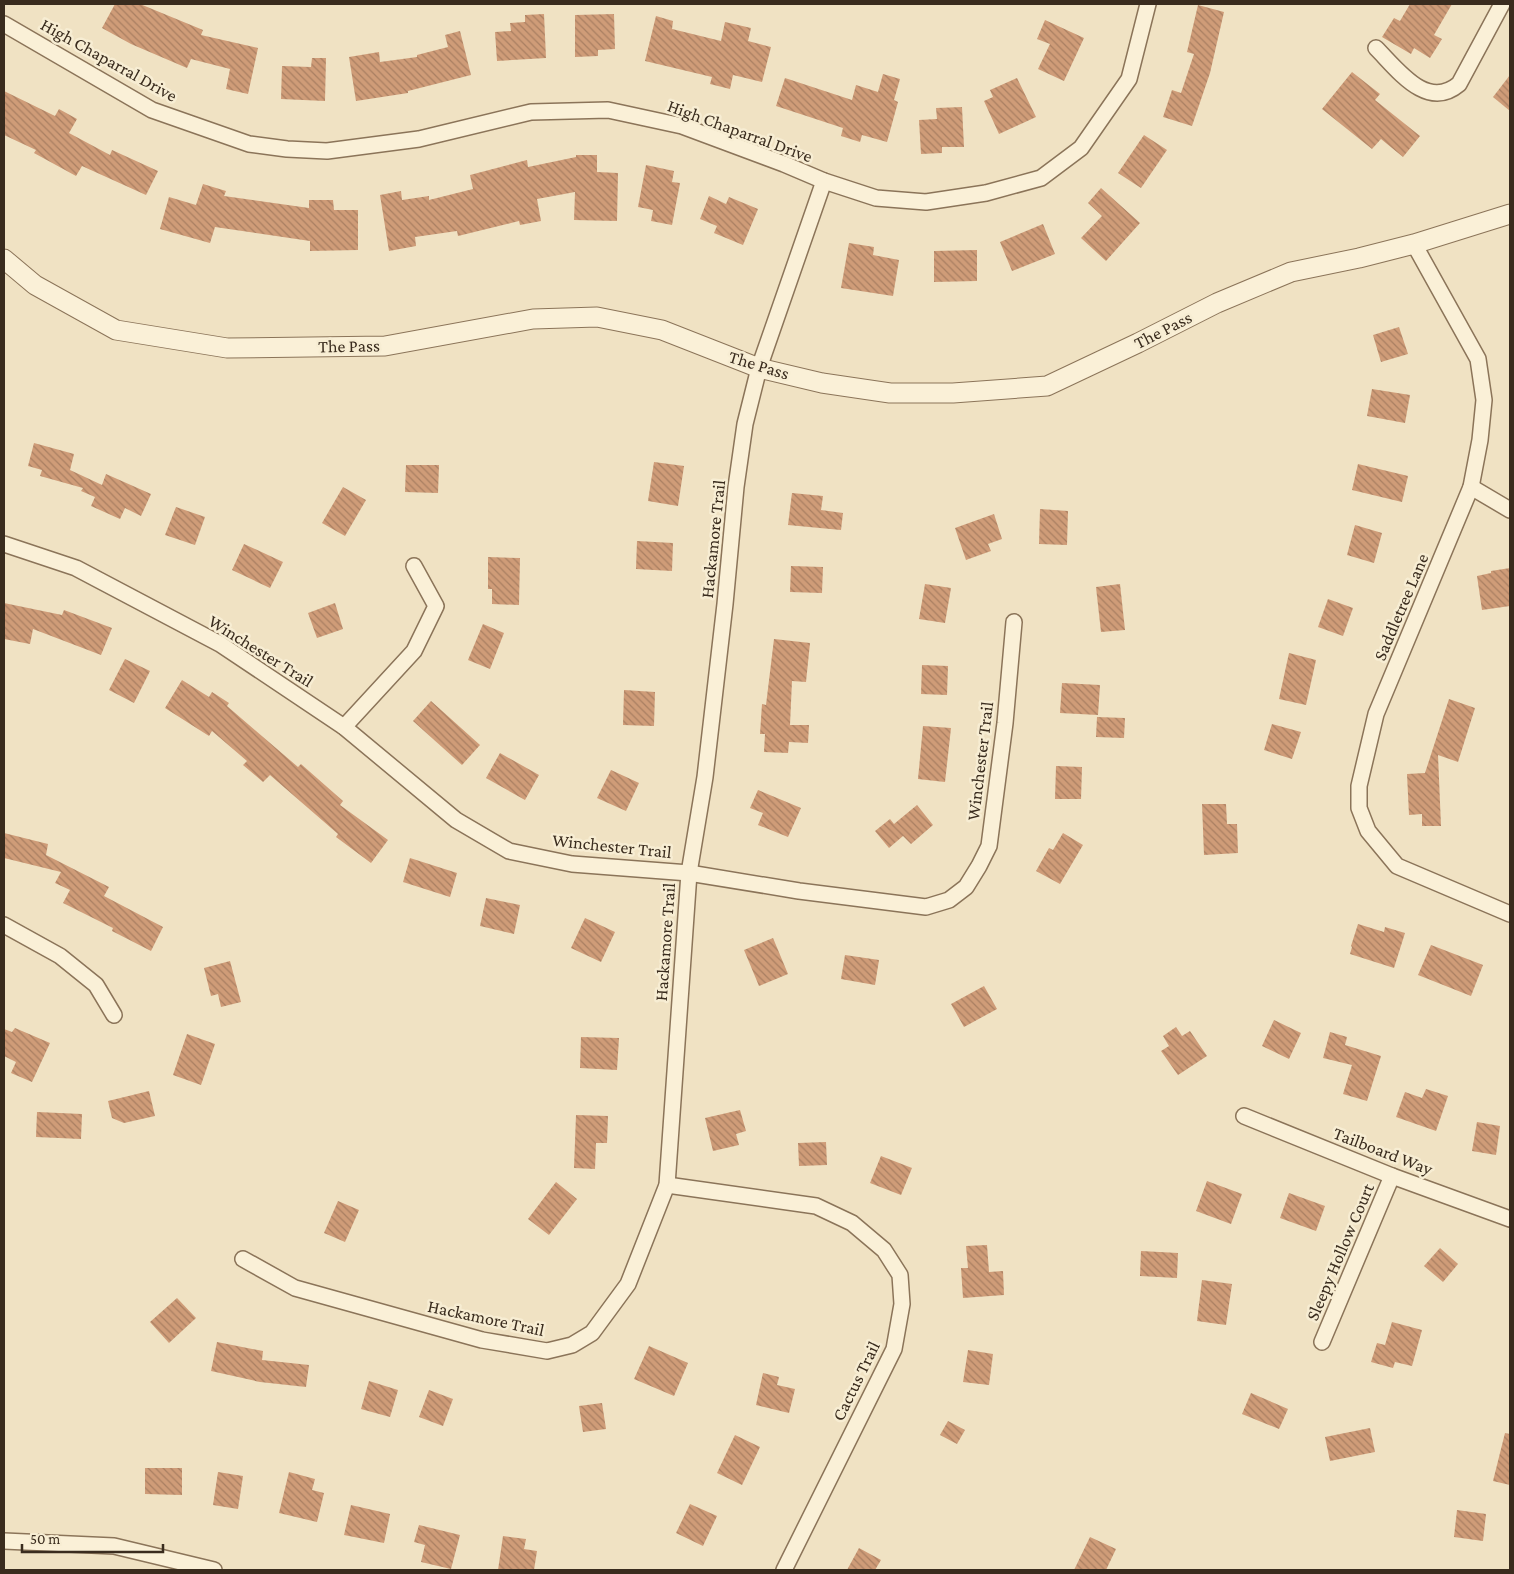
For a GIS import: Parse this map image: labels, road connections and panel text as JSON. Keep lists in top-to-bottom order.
{
  "streets": {
    "street": [
      "High Chaparral Drive",
      "The Pass",
      "Hackamore Trail",
      "Saddletree Lane",
      "Winchester Trail",
      "Tailboard Way",
      "Sleepy Hollow Court",
      "Cactus Trail"
    ]
  },
  "crossings": [
    ["High Chaparral Drive", "Hackamore Trail"],
    ["The Pass", "Hackamore Trail"],
    ["The Pass", "Saddletree Lane"],
    ["Hackamore Trail", "Winchester Trail"],
    ["Hackamore Trail", "Cactus Trail"],
    ["Tailboard Way", "Sleepy Hollow Court"]
  ],
  "scale_bar": "50 m"
}
